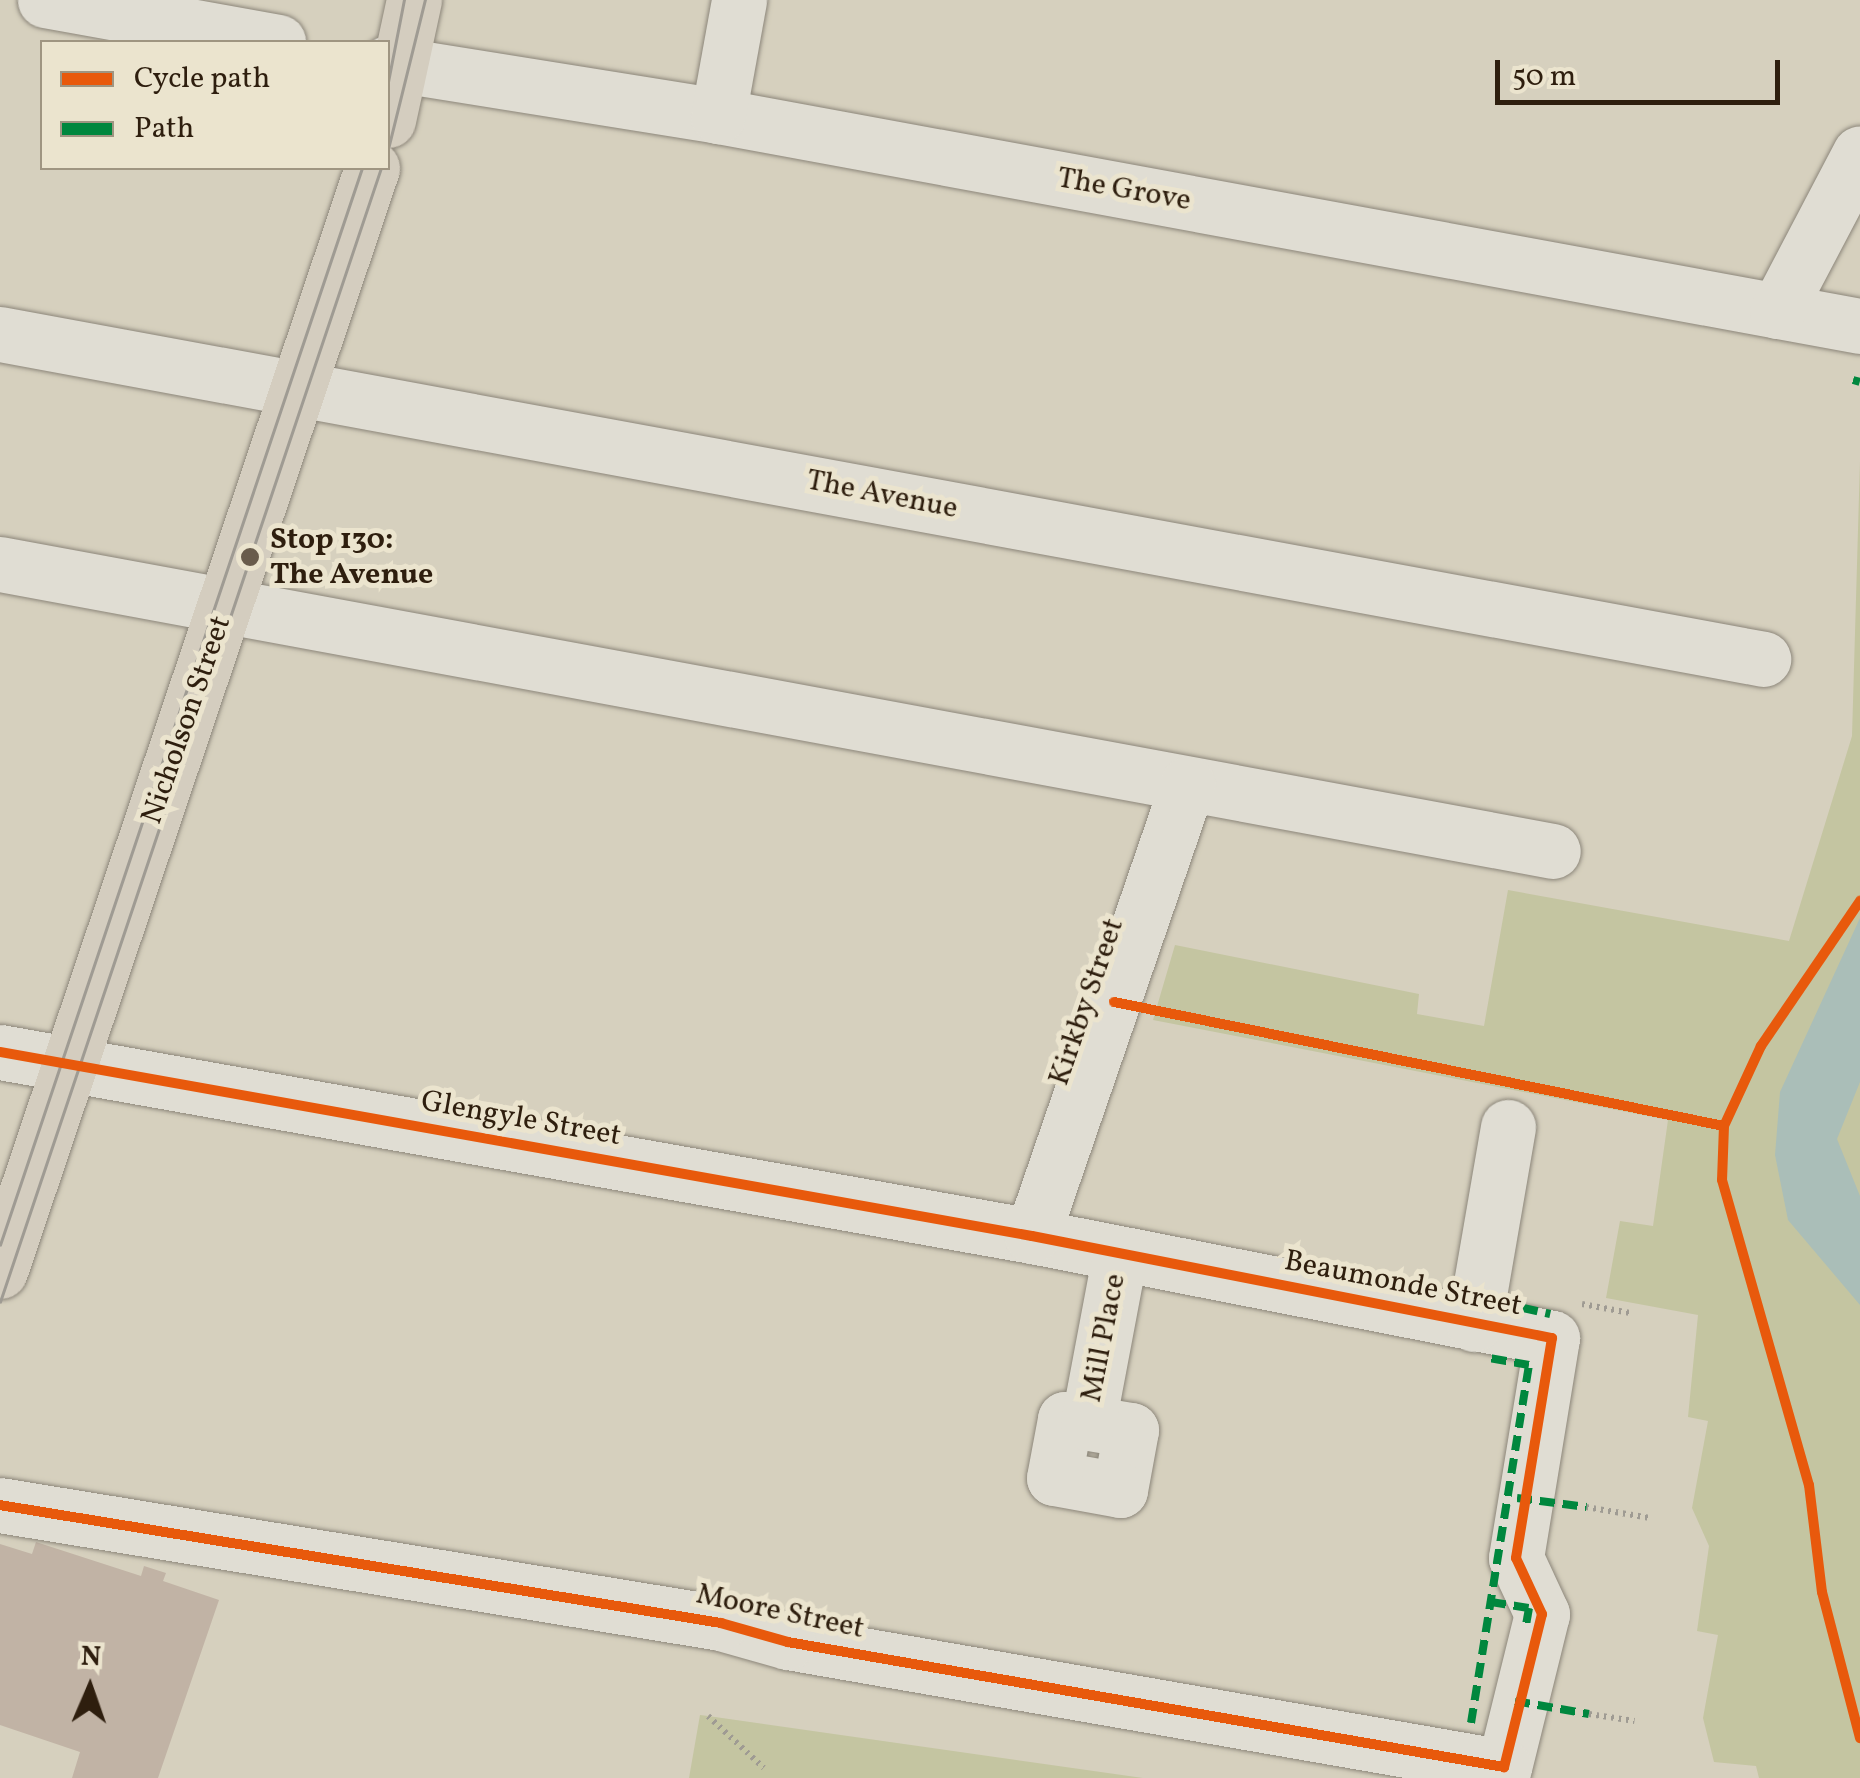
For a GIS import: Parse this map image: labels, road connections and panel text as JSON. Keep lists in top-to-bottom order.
{
  "streets": {
    "main road": ["Nicholson Street"],
    "street": [
      "The Grove",
      "The Avenue",
      "Kirkby Street",
      "Glengyle Street",
      "Beaumonde Street",
      "Mill Place",
      "Moore Street"
    ]
  },
  "crossings": [
    ["The Avenue", "Nicholson Street"],
    ["Nicholson Street", "Glengyle Street"],
    ["Kirkby Street", "Glengyle Street"],
    ["Kirkby Street", "Beaumonde Street"],
    ["Glengyle Street", "Beaumonde Street"],
    ["Beaumonde Street", "Mill Place"],
    ["Beaumonde Street", "Moore Street"]
  ],
  "places": ["Stop 130: The Avenue"],
  "legend": ["Cycle path", "Path"],
  "scale_bar": "50 m",
  "north": "top"
}
